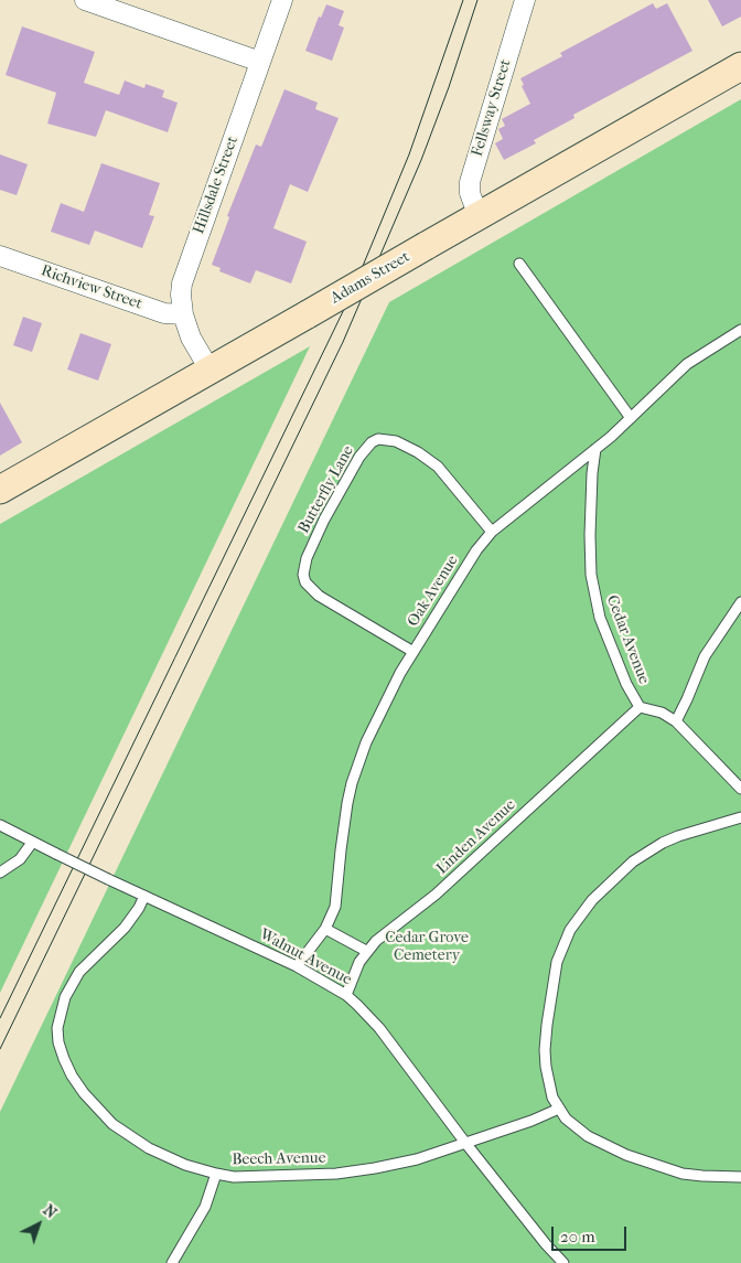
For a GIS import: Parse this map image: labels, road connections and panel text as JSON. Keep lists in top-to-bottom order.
{
  "streets": {
    "main road": ["Adams Street"],
    "street": ["Fellsway Street", "Hillsdale Street", "Richview Street"],
    "lane": [
      "Butterfly Lane",
      "Oak Avenue",
      "Cedar Avenue",
      "Linden Avenue",
      "Walnut Avenue",
      "Beech Avenue"
    ]
  },
  "crossings": [
    ["Fellsway Street", "Adams Street"],
    ["Hillsdale Street", "Adams Street"],
    ["Hillsdale Street", "Richview Street"],
    ["Butterfly Lane", "Oak Avenue"],
    ["Oak Avenue", "Cedar Avenue"],
    ["Oak Avenue", "Walnut Avenue"],
    ["Cedar Avenue", "Linden Avenue"],
    ["Linden Avenue", "Walnut Avenue"],
    ["Walnut Avenue", "Beech Avenue"]
  ],
  "parks": ["Cedar Grove Cemetery"],
  "scale_bar": "20 m",
  "north": "top right"
}
